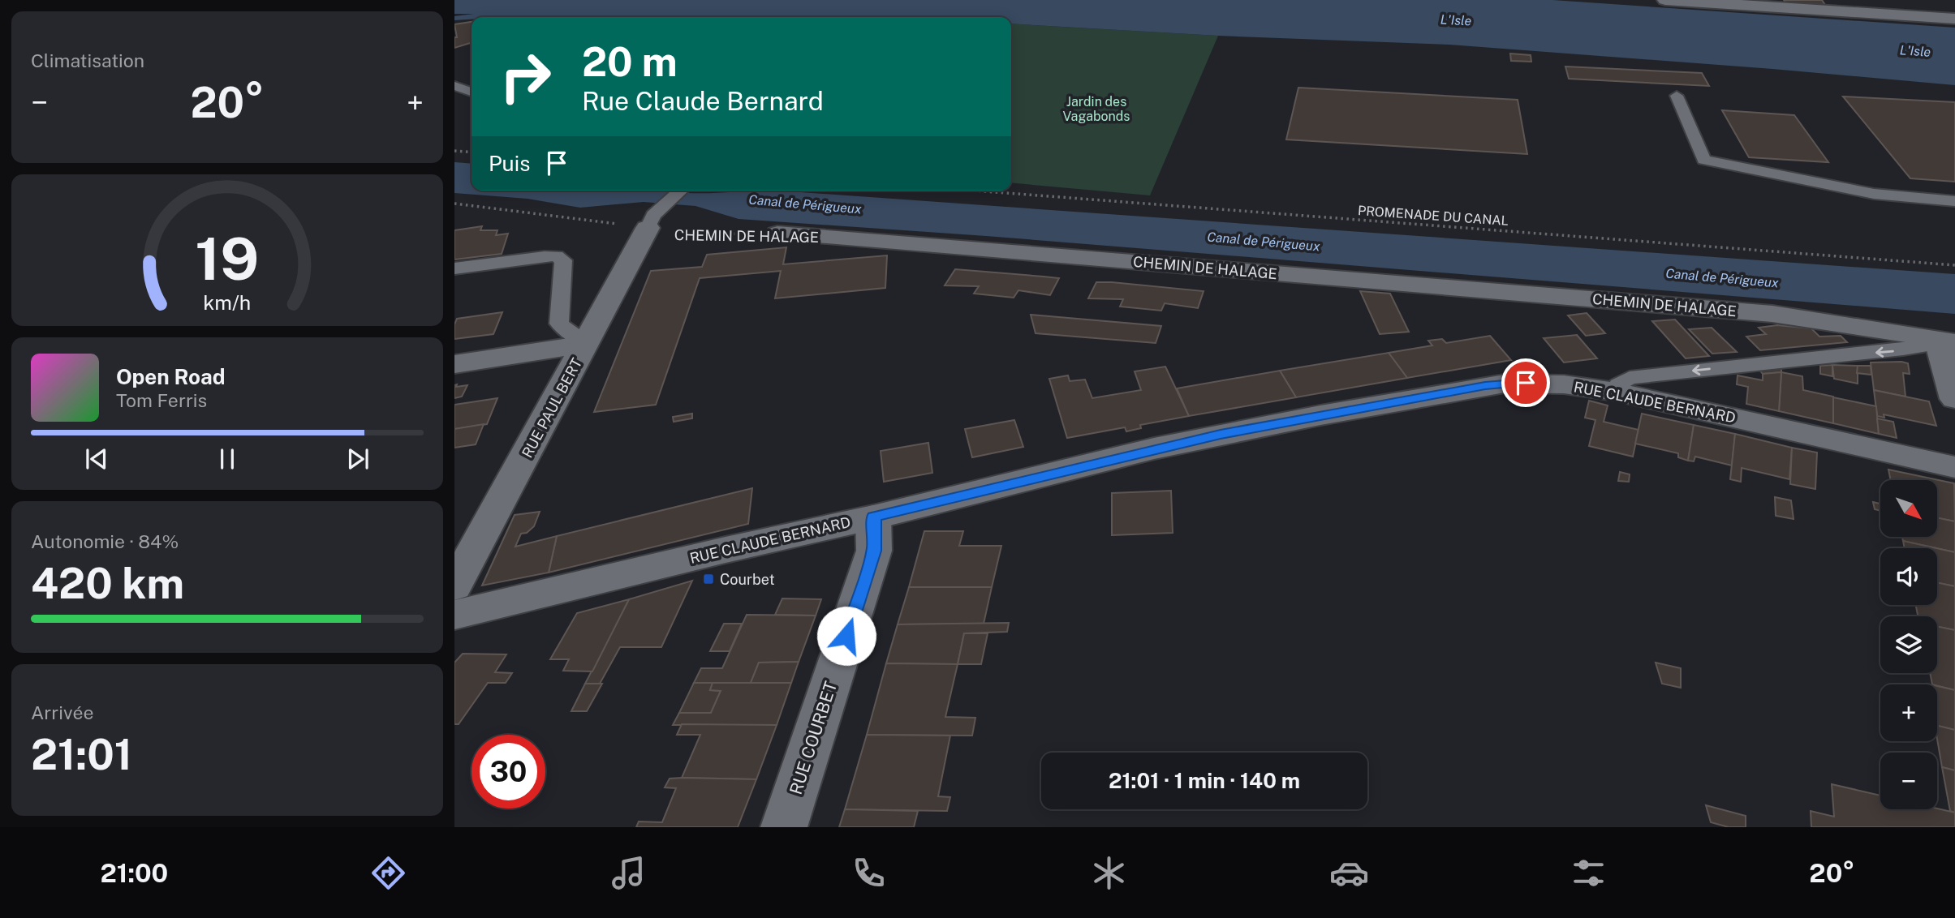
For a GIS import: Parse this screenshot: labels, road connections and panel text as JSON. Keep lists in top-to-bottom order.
{
  "streets": {
    "street": [
      "CHEMIN DE HALAGE",
      "RUE CLAUDE BERNARD",
      "RUE PAUL BERT",
      "RUE COURBET"
    ],
    "path": ["PROMENADE DU CANAL"]
  },
  "crossings": [
    ["CHEMIN DE HALAGE", "RUE PAUL BERT"],
    ["RUE CLAUDE BERNARD", "RUE COURBET"]
  ],
  "water": ["L'Isle", "Canal de Périgueux"],
  "parks": ["Jardin des Vagabonds"],
  "places": {
    "transit": ["Courbet"]
  },
  "north": "bottom right",
  "page": {
    "tile": [
      "Climatisation",
      ["Autonomie · 84%", "420 km"],
      ["Arrivée", "21:01"]
    ],
    "turn": ["20 m", "Rue Claude Bernard"],
    "heat": ["−", "20°", "+"],
    "then": "Puis",
    "song": ["Open Road", "Tom Ferris"],
    "map_buttons": ["+", "−"],
    "limit": "30",
    "trip": "21:01 · 1 min · 140 m",
    "tabs": ["21:00", "20°"],
    "gauge": ["19", "km/h"]
  }
}
